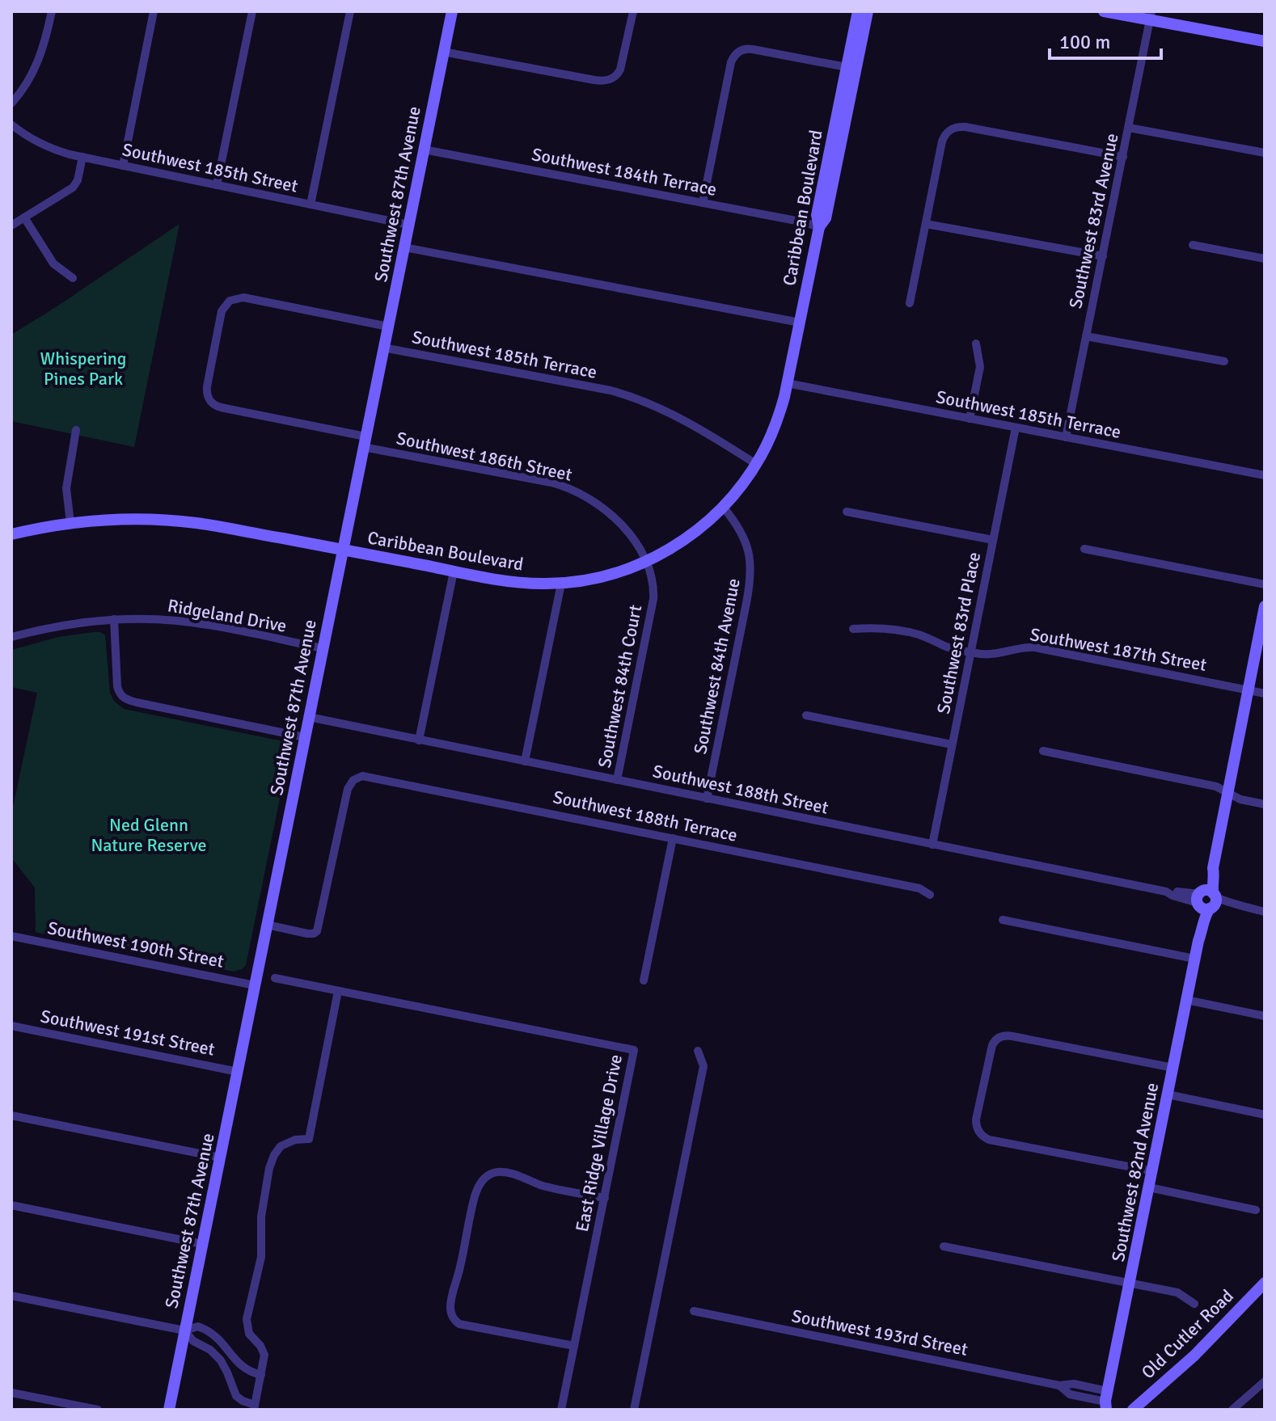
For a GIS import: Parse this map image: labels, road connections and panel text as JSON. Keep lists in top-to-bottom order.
{
  "streets": {
    "street": [
      "Southwest 185th Street",
      "Southwest 184th Terrace",
      "Southwest 87th Avenue",
      "Caribbean Boulevard",
      "Southwest 83rd Avenue",
      "Southwest 185th Terrace",
      "Southwest 186th Street",
      "Ridgeland Drive",
      "Southwest 83rd Place",
      "Southwest 187th Street",
      "Southwest 84th Avenue",
      "Southwest 84th Court",
      "Southwest 188th Street",
      "Southwest 188th Terrace",
      "Southwest 190th Street",
      "Southwest 191st Street",
      "East Ridge Village Drive",
      "Southwest 82nd Avenue",
      "Southwest 193rd Street",
      "Old Cutler Road"
    ]
  },
  "crossings": [
    ["Southwest 185th Street", "Southwest 87th Avenue"],
    ["Southwest 184th Terrace", "Southwest 87th Avenue"],
    ["Southwest 184th Terrace", "Caribbean Boulevard"],
    ["Southwest 87th Avenue", "Caribbean Boulevard"],
    ["Southwest 87th Avenue", "Southwest 185th Terrace"],
    ["Southwest 87th Avenue", "Southwest 186th Street"],
    ["Southwest 87th Avenue", "Ridgeland Drive"],
    ["Southwest 87th Avenue", "Southwest 188th Street"],
    ["Southwest 87th Avenue", "Southwest 188th Terrace"],
    ["Southwest 87th Avenue", "Southwest 190th Street"],
    ["Southwest 87th Avenue", "Southwest 191st Street"],
    ["Caribbean Boulevard", "Southwest 185th Terrace"],
    ["Caribbean Boulevard", "Southwest 186th Street"],
    ["Caribbean Boulevard", "Southwest 84th Avenue"],
    ["Caribbean Boulevard", "Southwest 84th Court"],
    ["Southwest 83rd Avenue", "Southwest 185th Terrace"],
    ["Southwest 185th Terrace", "Southwest 186th Street"],
    ["Southwest 185th Terrace", "Southwest 83rd Place"],
    ["Southwest 186th Street", "Southwest 84th Court"],
    ["Southwest 83rd Place", "Southwest 187th Street"],
    ["Southwest 83rd Place", "Southwest 188th Street"],
    ["Southwest 187th Street", "Southwest 82nd Avenue"],
    ["Southwest 84th Avenue", "Southwest 188th Street"],
    ["Southwest 84th Court", "Southwest 188th Street"],
    ["Southwest 188th Street", "Southwest 82nd Avenue"],
    ["Southwest 82nd Avenue", "Southwest 193rd Street"]
  ],
  "parks": ["Whispering Pines Park", "Ned Glenn Nature Reserve"],
  "scale_bar": "100 m"
}
